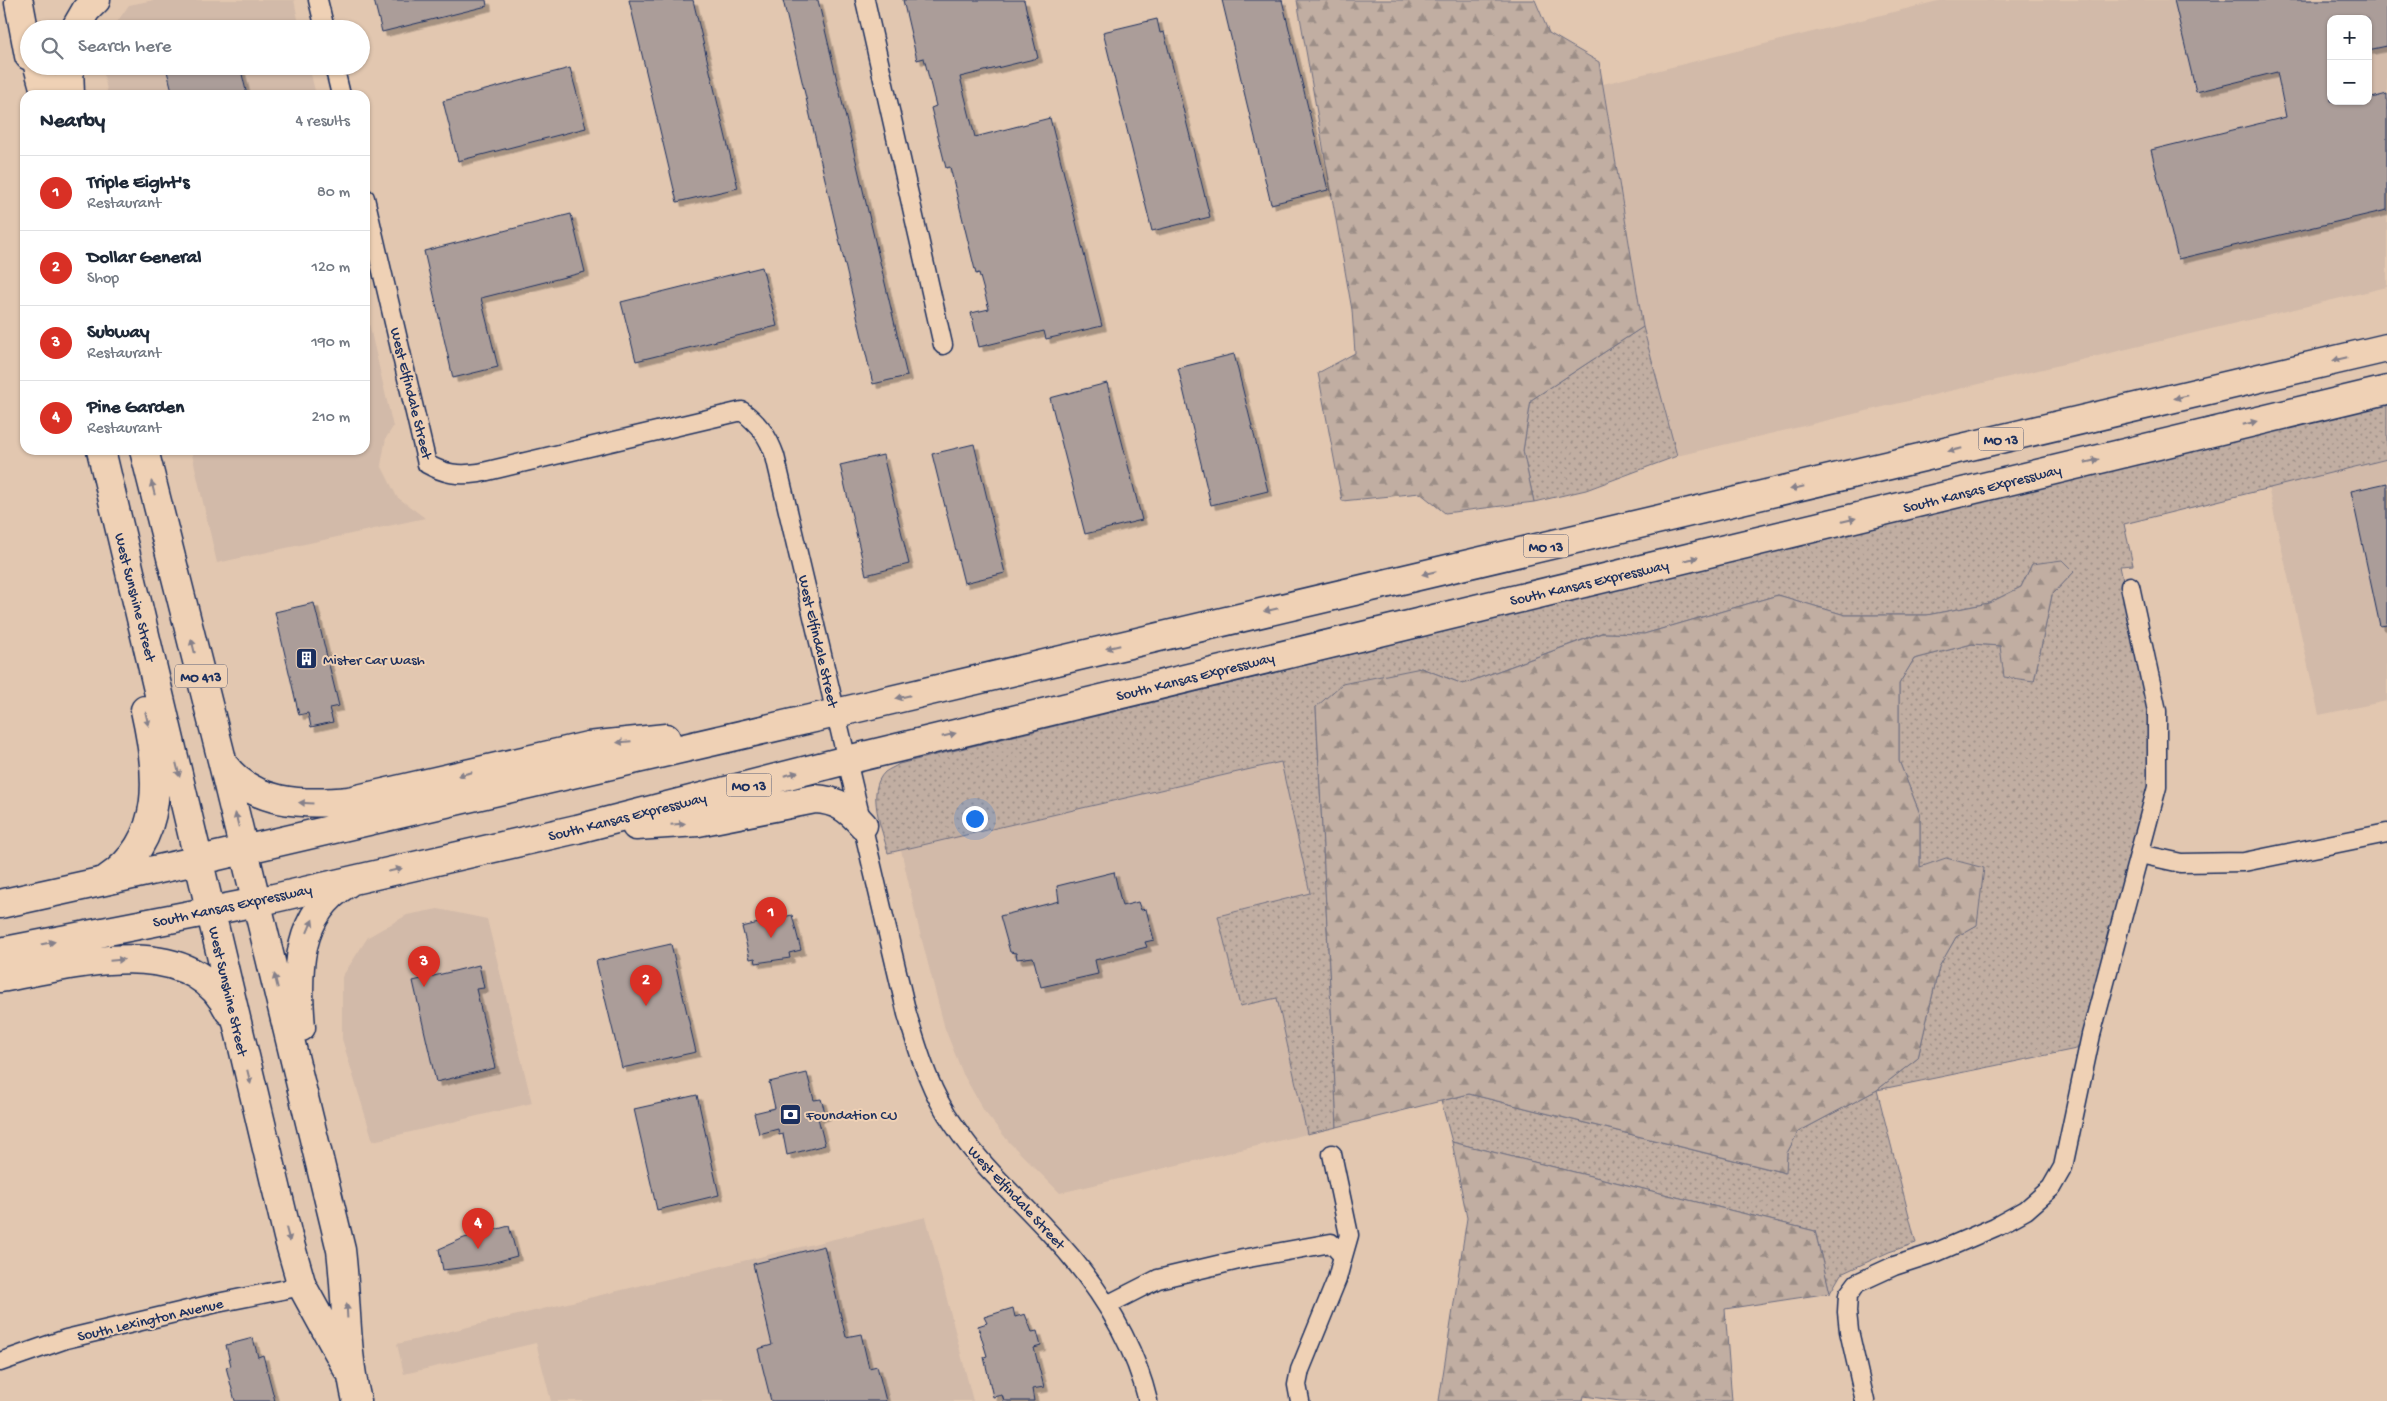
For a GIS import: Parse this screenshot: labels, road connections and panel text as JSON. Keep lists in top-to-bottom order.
{
  "streets": {
    "main road": [
      "MO 13",
      "South Kansas Expressway",
      "West Sunshine Street",
      "MO 413"
    ],
    "street": ["West Elfindale Street", "South Lexington Avenue"]
  },
  "crossings": [
    ["West Elfindale Street", "MO 13"],
    ["West Elfindale Street", "South Kansas Expressway"],
    ["MO 13", "West Sunshine Street"],
    ["South Kansas Expressway", "West Sunshine Street"],
    ["West Sunshine Street", "South Lexington Avenue"]
  ],
  "places": {
    "building": ["Mister Car Wash"],
    "bank": ["Foundation CU"]
  },
  "page": {
    "map_buttons": ["+", "−"],
    "search": "Search here",
    "heading": ["Nearby", "4 results"],
    "list": [
      {
        "mark": "1",
        "name": "Triple Eight's",
        "note": "Restaurant",
        "value": "80 m"
      },
      {
        "mark": "2",
        "name": "Dollar General",
        "note": "Shop",
        "value": "120 m"
      },
      {
        "mark": "3",
        "name": "Subway",
        "note": "Restaurant",
        "value": "190 m"
      },
      {
        "mark": "4",
        "name": "Pine Garden",
        "note": "Restaurant",
        "value": "210 m"
      }
    ],
    "pins": [
      "1",
      "3",
      "2",
      "4"
    ]
  }
}
